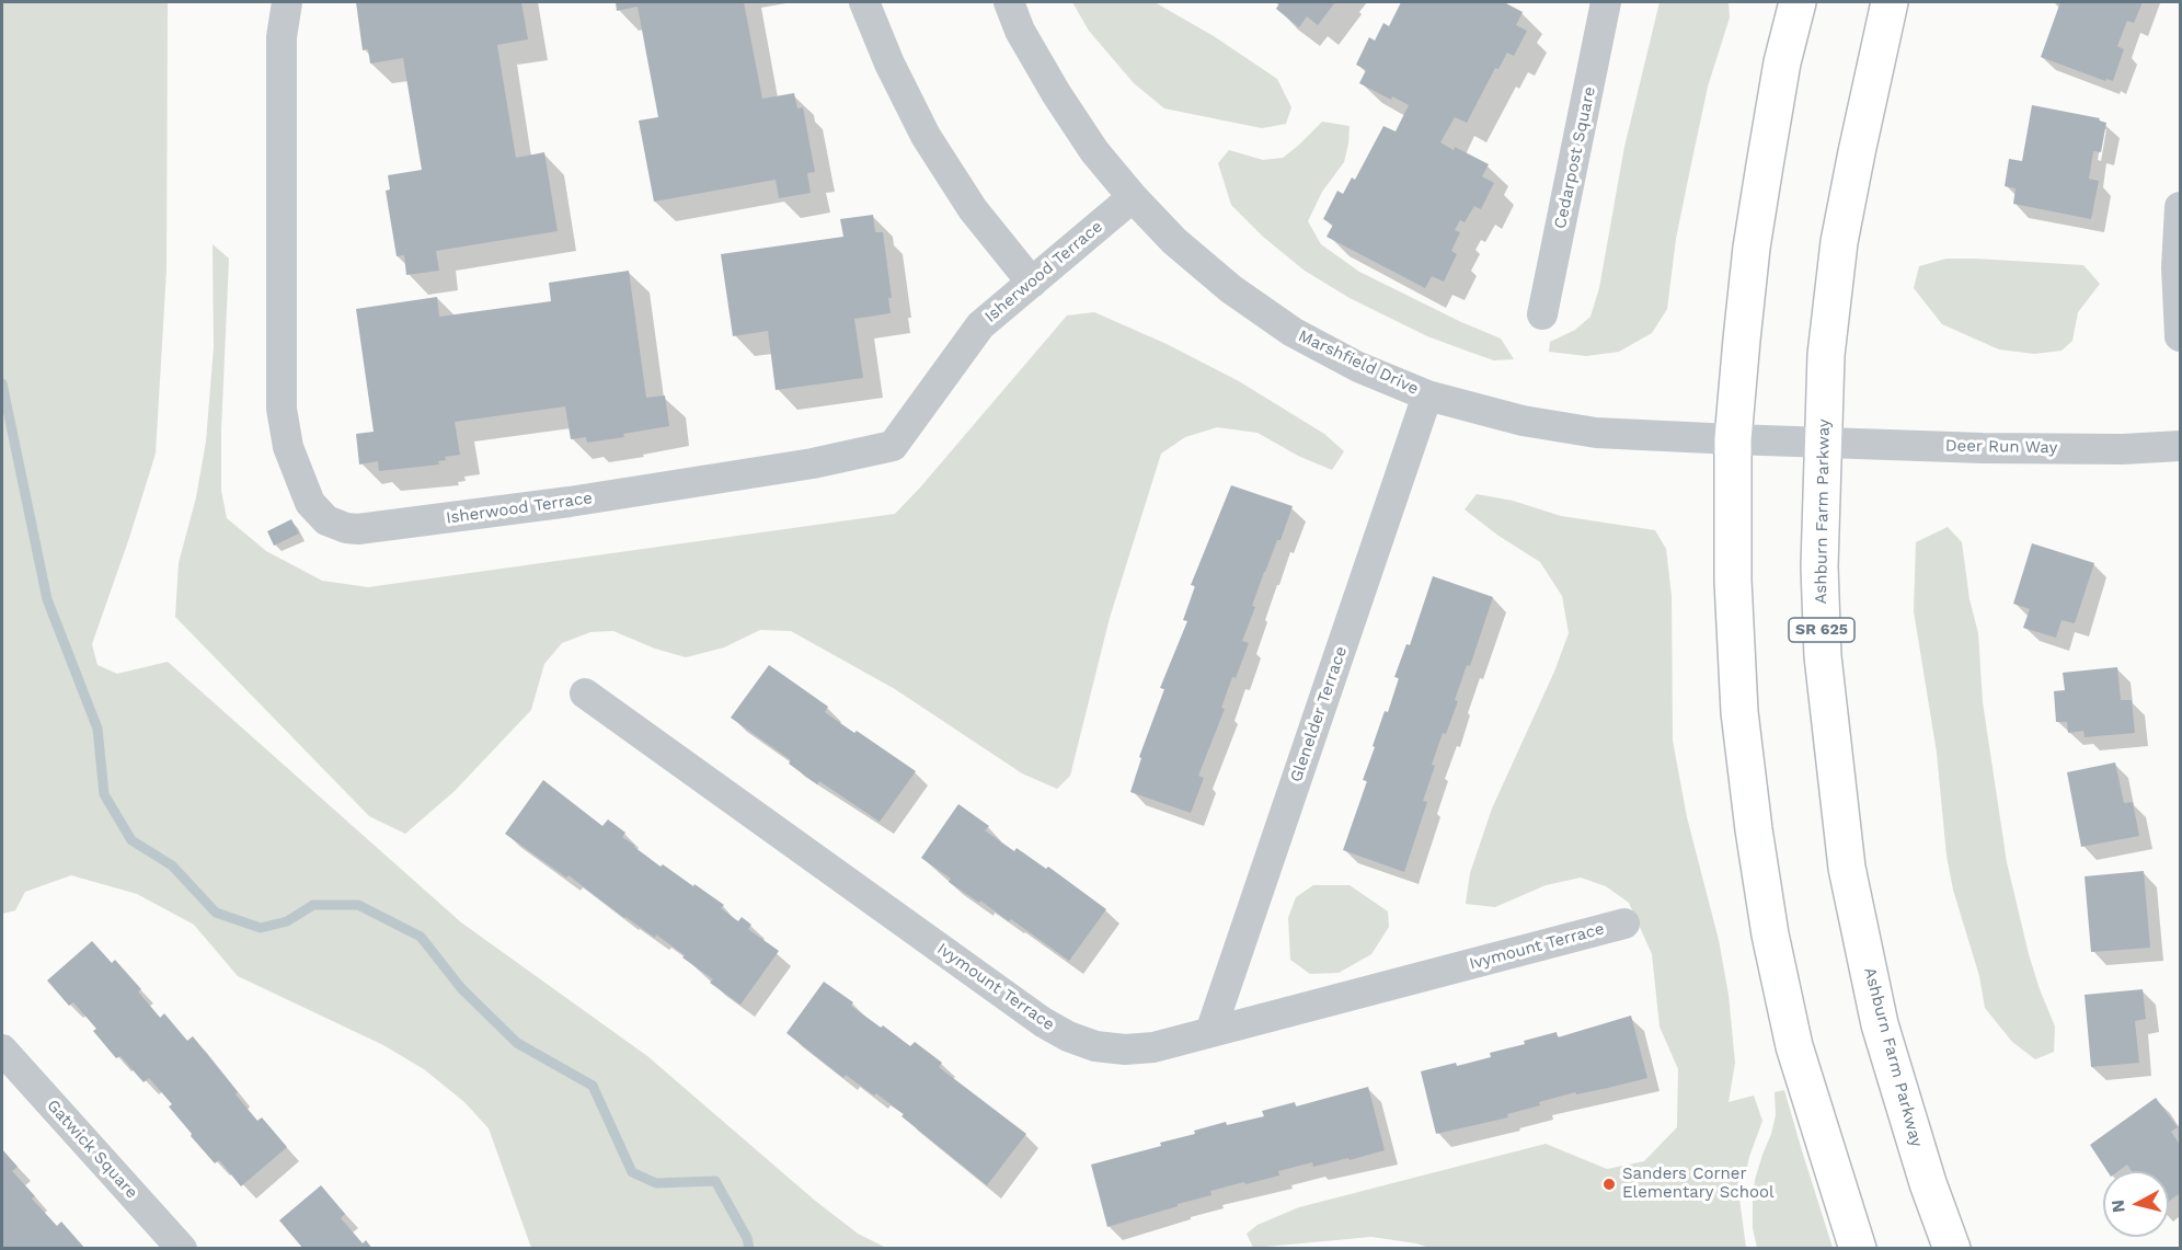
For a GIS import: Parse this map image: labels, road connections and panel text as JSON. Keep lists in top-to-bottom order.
{
  "streets": {
    "main road": ["Ashburn Farm Parkway", "SR 625"],
    "street": [
      "Cedarpost Square",
      "Isherwood Terrace",
      "Marshfield Drive",
      "Deer Run Way",
      "Glenelder Terrace",
      "Ivymount Terrace",
      "Gatwick Square"
    ]
  },
  "crossings": [
    ["Isherwood Terrace", "Marshfield Drive"],
    ["Marshfield Drive", "Deer Run Way"],
    ["Marshfield Drive", "Ashburn Farm Parkway"],
    ["Marshfield Drive", "Glenelder Terrace"],
    ["Deer Run Way", "Ashburn Farm Parkway"],
    ["Glenelder Terrace", "Ivymount Terrace"]
  ],
  "places": ["Sanders Corner Elementary School"],
  "north": "left"
}
